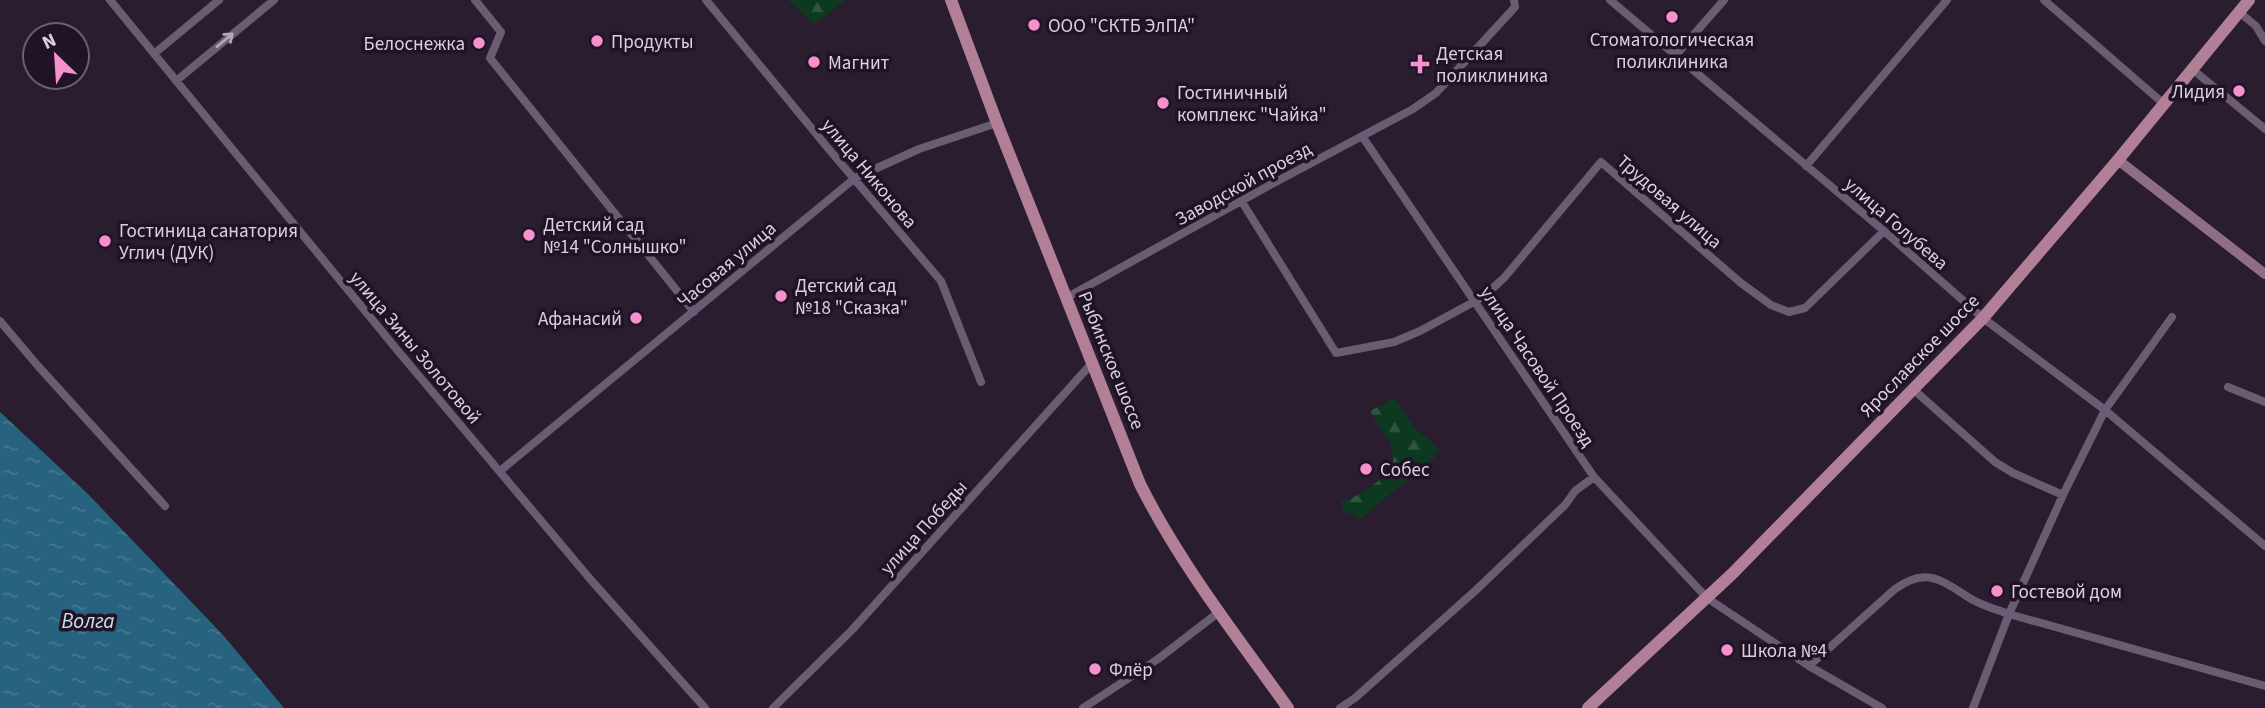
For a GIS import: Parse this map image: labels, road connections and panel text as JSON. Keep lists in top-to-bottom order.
{
  "streets": {
    "main road": ["Ярославское шоссе", "Рыбинское шоссе"],
    "street": [
      "улица Никонова",
      "Заводской проезд",
      "Трудовая улица",
      "улица Голубева",
      "Часовая улица",
      "улица Зины Золотовой",
      "улица Часовой Проезд",
      "улица Победы"
    ]
  },
  "crossings": [
    ["улица Никонова", "Часовая улица"],
    ["Заводской проезд", "Трудовая улица"],
    ["Заводской проезд", "Рыбинское шоссе"],
    ["Заводской проезд", "улица Часовой Проезд"],
    ["Трудовая улица", "улица Голубева"],
    ["Трудовая улица", "улица Часовой Проезд"],
    ["улица Голубева", "Ярославское шоссе"],
    ["Часовая улица", "улица Зины Золотовой"],
    ["Часовая улица", "Рыбинское шоссе"],
    ["Ярославское шоссе", "улица Часовой Проезд"],
    ["Рыбинское шоссе", "улица Победы"]
  ],
  "water": ["Волга"],
  "places": {
    "other": [
      "Стоматологическая поликлиника",
      "ООО \"СКТБ ЭлПА\"",
      "Продукты",
      "Белоснежка",
      "Магнит",
      "Лидия",
      "Гостиничный комплекс \"Чайка\"",
      "Детский сад №14 \"Солнышко\"",
      "Гостиница санатория Углич (ДУК)",
      "Детский сад №18 \"Сказка\"",
      "Афанасий",
      "Собес",
      "Гостевой дом",
      "Школа №4",
      "Флёр"
    ],
    "health": ["Детская поликлиника"]
  },
  "north": "top left"
}
